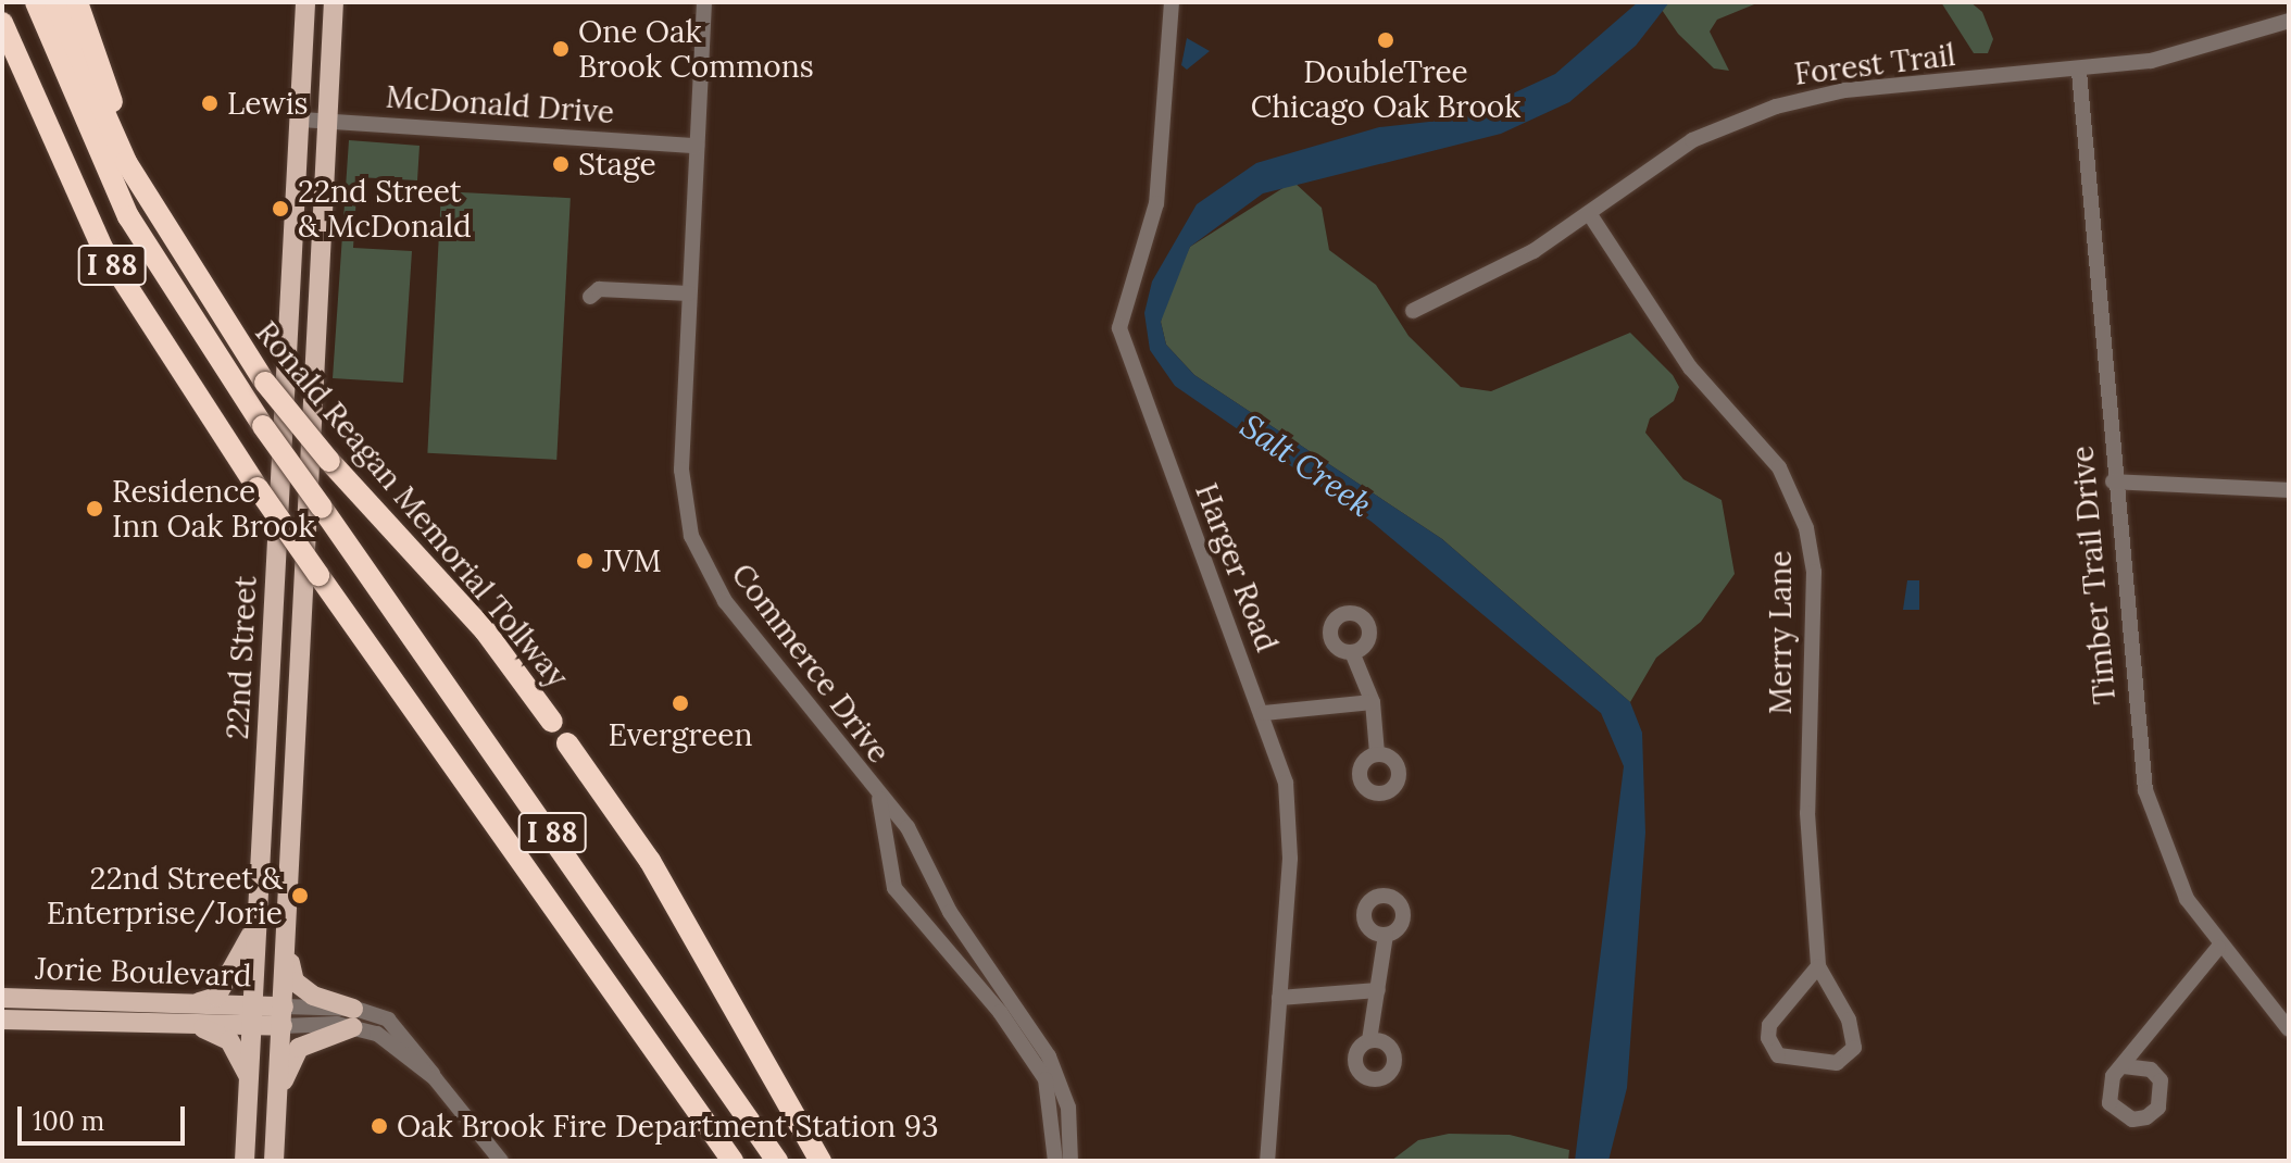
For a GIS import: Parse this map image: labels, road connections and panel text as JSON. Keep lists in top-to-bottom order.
{
  "streets": {
    "highway": ["I 88", "Ronald Reagan Memorial Tollway"],
    "main road": ["22nd Street", "Jorie Boulevard"],
    "street": [
      "Forest Trail",
      "McDonald Drive",
      "Harger Road",
      "Timber Trail Drive",
      "Merry Lane",
      "Commerce Drive"
    ]
  },
  "crossings": [
    ["Forest Trail", "Timber Trail Drive"],
    ["Forest Trail", "Merry Lane"],
    ["McDonald Drive", "22nd Street"],
    ["McDonald Drive", "Commerce Drive"],
    ["22nd Street", "Jorie Boulevard"]
  ],
  "water": ["Salt Creek"],
  "places": [
    "DoubleTree Chicago Oak Brook",
    "One Oak Brook Commons",
    "Lewis",
    "Stage",
    "22nd Street & McDonald",
    "Residence Inn Oak Brook",
    "JVM",
    "Evergreen",
    "22nd Street & Enterprise/Jorie",
    "Oak Brook Fire Department Station 93"
  ],
  "scale_bar": "100 m"
}
